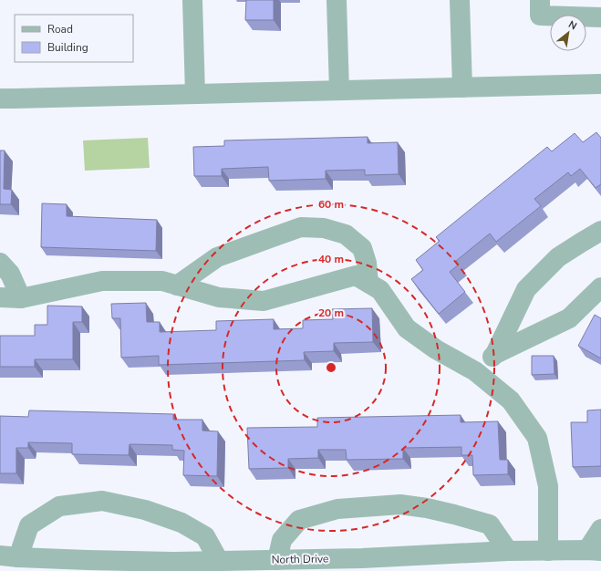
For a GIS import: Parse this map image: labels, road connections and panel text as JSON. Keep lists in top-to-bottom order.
{
  "streets": {
    "street": ["North Drive"]
  },
  "legend": ["Road", "Building"],
  "north": "top right",
  "rings": ["60 m", "40 m", "20 m"]
}
